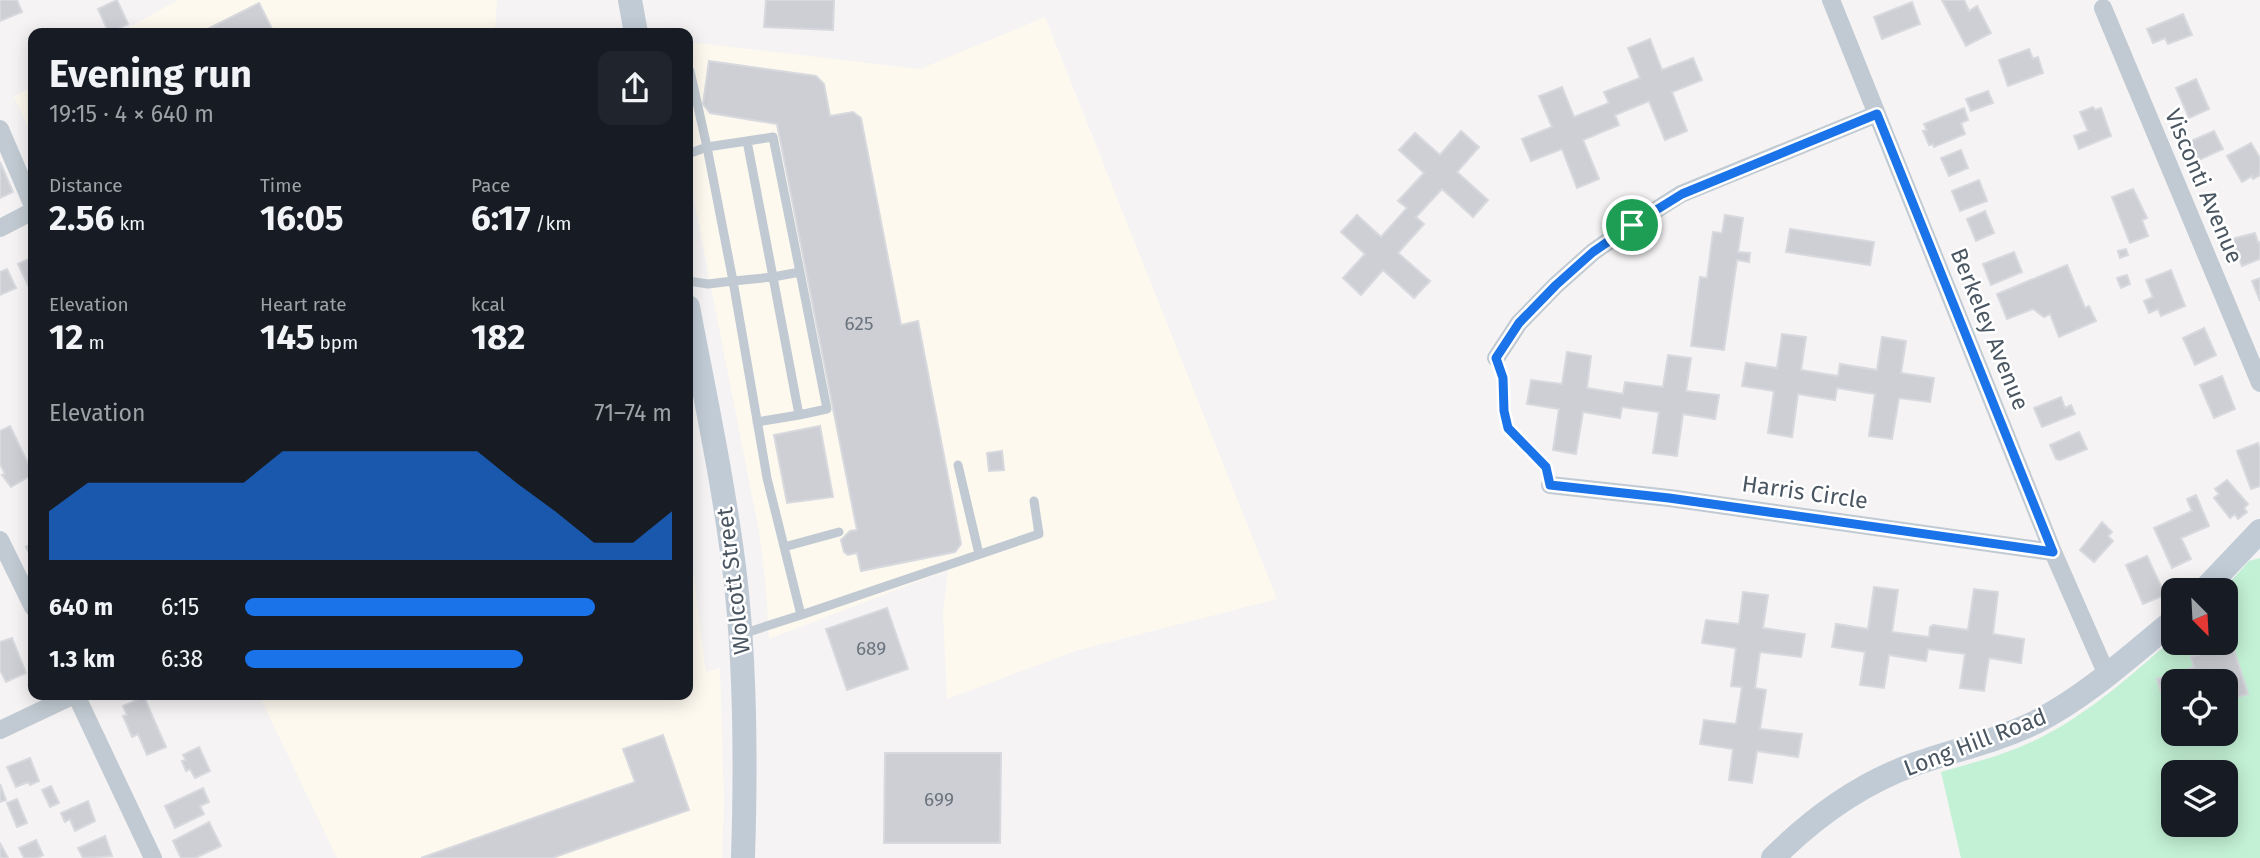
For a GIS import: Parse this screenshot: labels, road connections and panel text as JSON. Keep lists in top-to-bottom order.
{
  "streets": {
    "main road": ["Wolcott Street", "Long Hill Road"],
    "street": ["Visconti Avenue", "Berkeley Avenue", "Harris Circle"]
  },
  "crossings": [
    ["Berkeley Avenue", "Harris Circle"],
    ["Berkeley Avenue", "Long Hill Road"]
  ],
  "house_numbers": ["625", "689", "699"],
  "north": "bottom right",
  "page": {
    "heading": ["Evening run", "19:15 · 4 × 640 m"],
    "stats": [
      ["Distance", "2.56 km"],
      ["Time", "16:05"],
      ["Pace", "6:17 /km"],
      ["Elevation", "12 m"],
      ["Heart rate", "145 bpm"],
      ["kcal", "182"]
    ],
    "chart": ["Elevation", "71–74 m"],
    "list": [
      {
        "name": "640 m",
        "note": "6:15"
      },
      {
        "name": "1.3 km",
        "note": "6:38"
      }
    ]
  }
}
